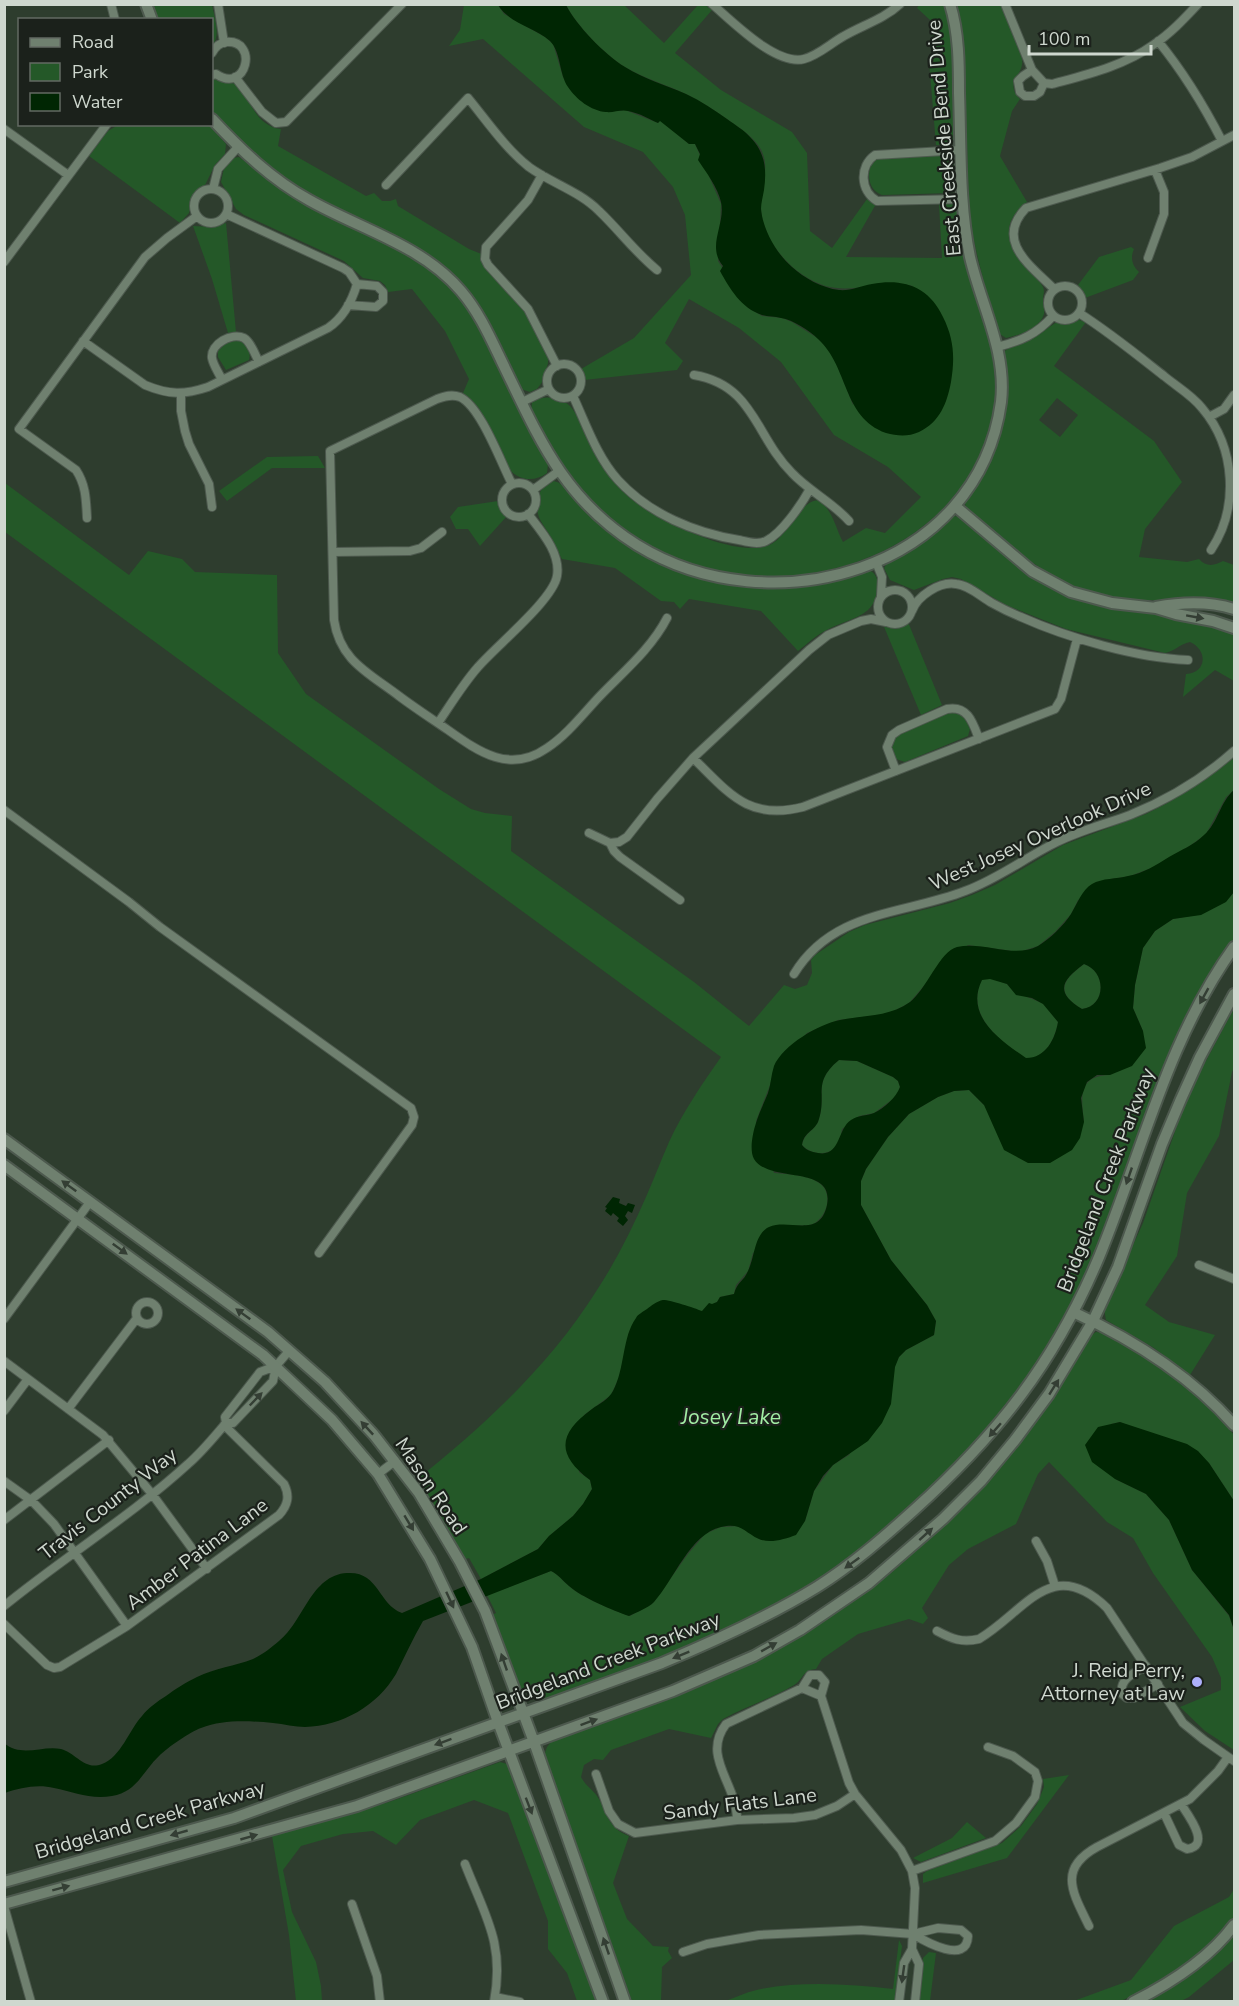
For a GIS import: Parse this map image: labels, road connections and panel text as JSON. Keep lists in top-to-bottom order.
{
  "streets": {
    "main road": ["East Creekside Bend Drive", "Bridgeland Creek Parkway", "Mason Road"],
    "street": [
      "West Josey Overlook Drive",
      "Travis County Way",
      "Amber Patina Lane",
      "Sandy Flats Lane"
    ]
  },
  "crossings": [
    ["Bridgeland Creek Parkway", "Mason Road"],
    ["Mason Road", "Travis County Way"],
    ["Travis County Way", "Amber Patina Lane"]
  ],
  "water": ["Josey Lake"],
  "places": ["J. Reid Perry, Attorney at Law"],
  "legend": ["Road", "Park", "Water"],
  "scale_bar": "100 m"
}
